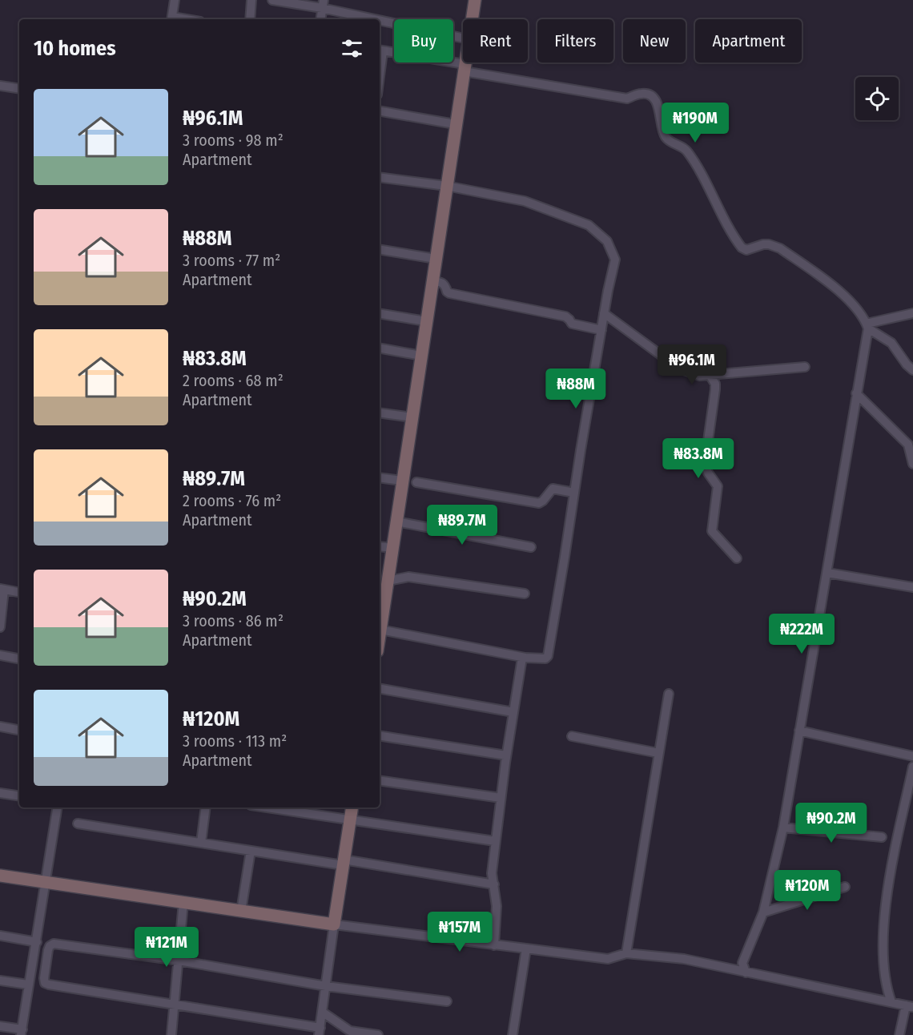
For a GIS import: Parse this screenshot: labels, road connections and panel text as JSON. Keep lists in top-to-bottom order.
{
  "page": {
    "chip": [
      "Buy",
      "Rent",
      "Filters",
      "New",
      "Apartment"
    ],
    "heading": "10 homes",
    "list": [
      {
        "name": "₦96.1M",
        "note": "3 rooms · 98 m² · Apartment"
      },
      {
        "name": "₦88M",
        "note": "3 rooms · 77 m² · Apartment"
      },
      {
        "name": "₦83.8M",
        "note": "2 rooms · 68 m² · Apartment"
      },
      {
        "name": "₦89.7M",
        "note": "2 rooms · 76 m² · Apartment"
      },
      {
        "name": "₦90.2M",
        "note": "3 rooms · 86 m² · Apartment"
      },
      {
        "name": "₦120M",
        "note": "3 rooms · 113 m² · Apartment"
      }
    ],
    "price": [
      "₦190M",
      "₦96.1M",
      "₦88M",
      "₦83.8M",
      "₦89.7M",
      "₦222M",
      "₦90.2M",
      "₦120M",
      "₦157M",
      "₦121M"
    ]
  }
}
